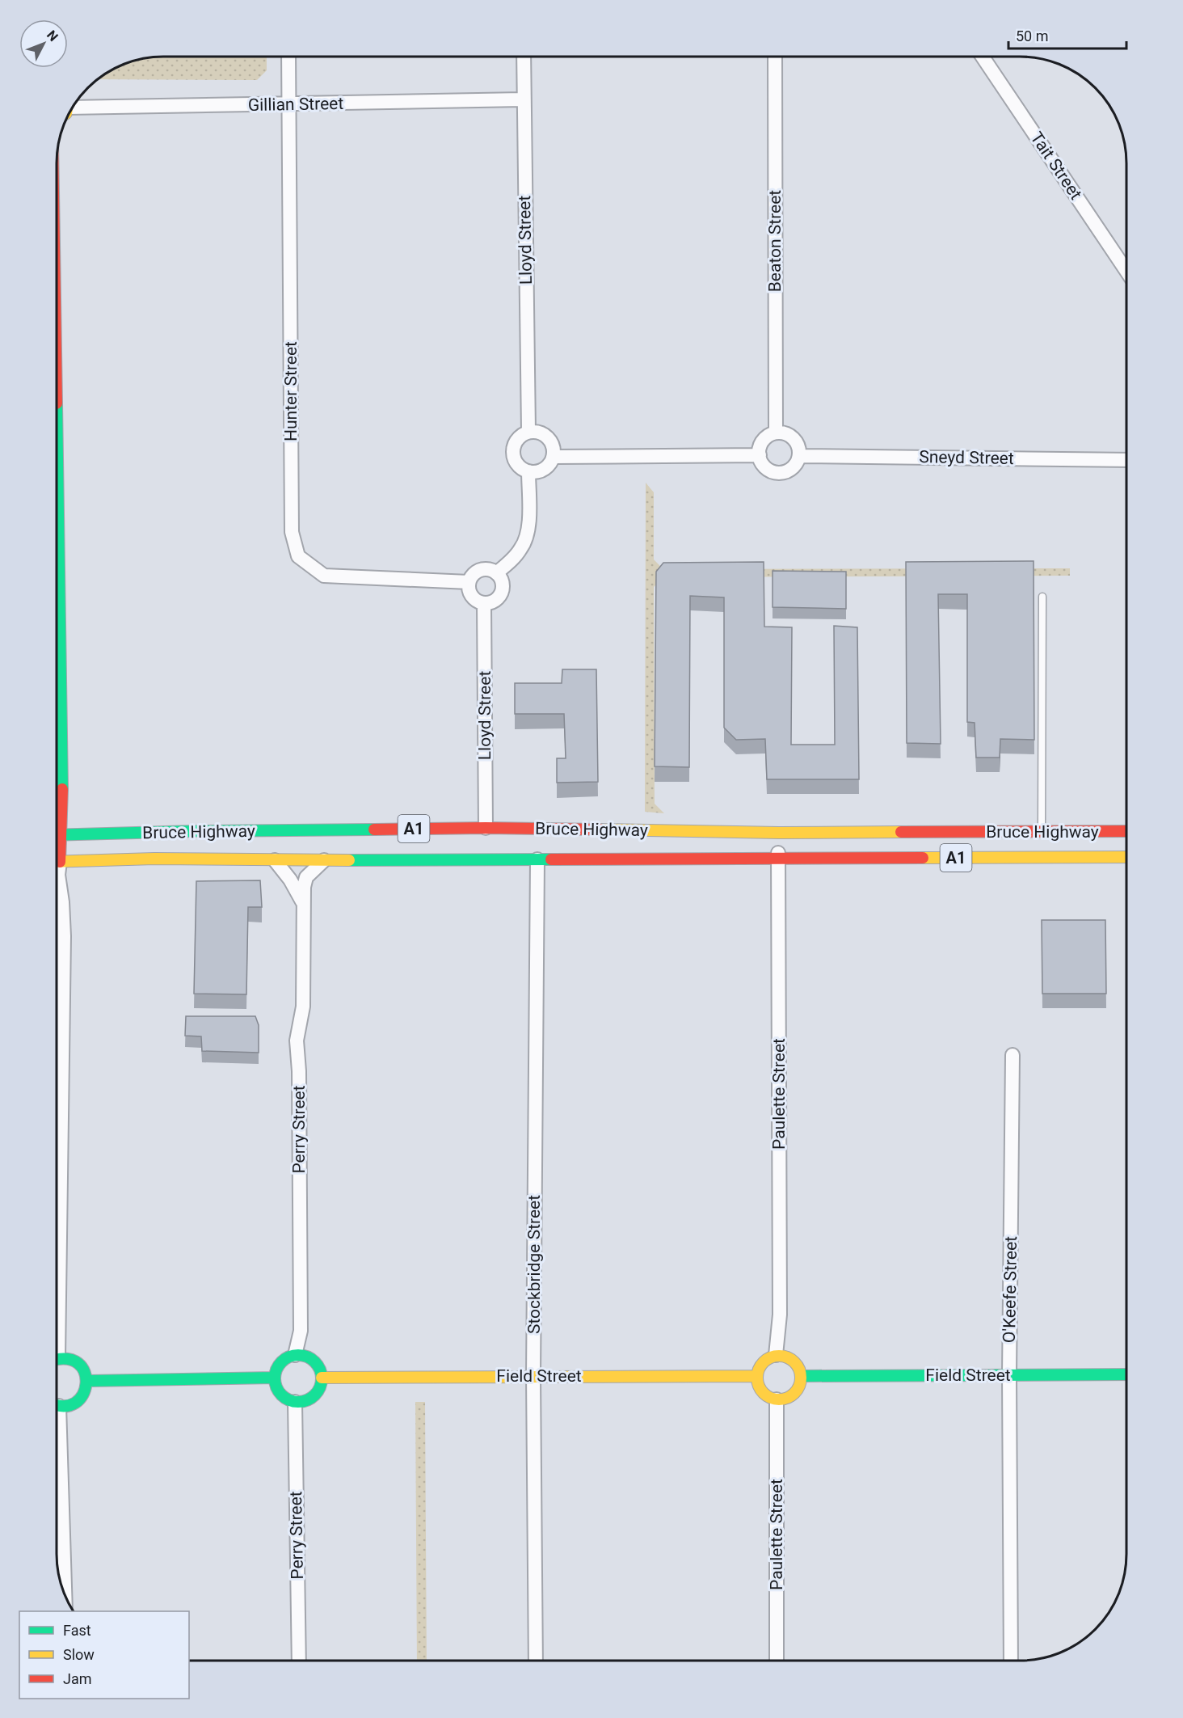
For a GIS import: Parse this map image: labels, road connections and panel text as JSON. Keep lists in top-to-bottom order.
{
  "streets": {
    "main road": ["A1", "Bruce Highway", "Field Street"],
    "street": [
      "Gillian Street",
      "Tait Street",
      "Lloyd Street",
      "Beaton Street",
      "Hunter Street",
      "Sneyd Street",
      "Paulette Street",
      "Perry Street",
      "Stockbridge Street",
      "O'Keefe Street"
    ]
  },
  "crossings": [
    ["Gillian Street", "Lloyd Street"],
    ["Gillian Street", "Hunter Street"],
    ["Lloyd Street", "Hunter Street"],
    ["Lloyd Street", "Bruce Highway"],
    ["Beaton Street", "Sneyd Street"],
    ["Bruce Highway", "Paulette Street"],
    ["Bruce Highway", "Perry Street"],
    ["Bruce Highway", "Stockbridge Street"],
    ["Paulette Street", "Field Street"],
    ["Perry Street", "Field Street"],
    ["Stockbridge Street", "Field Street"],
    ["O'Keefe Street", "Field Street"]
  ],
  "legend": ["Fast", "Slow", "Jam"],
  "scale_bar": "50 m",
  "north": "top right"
}
